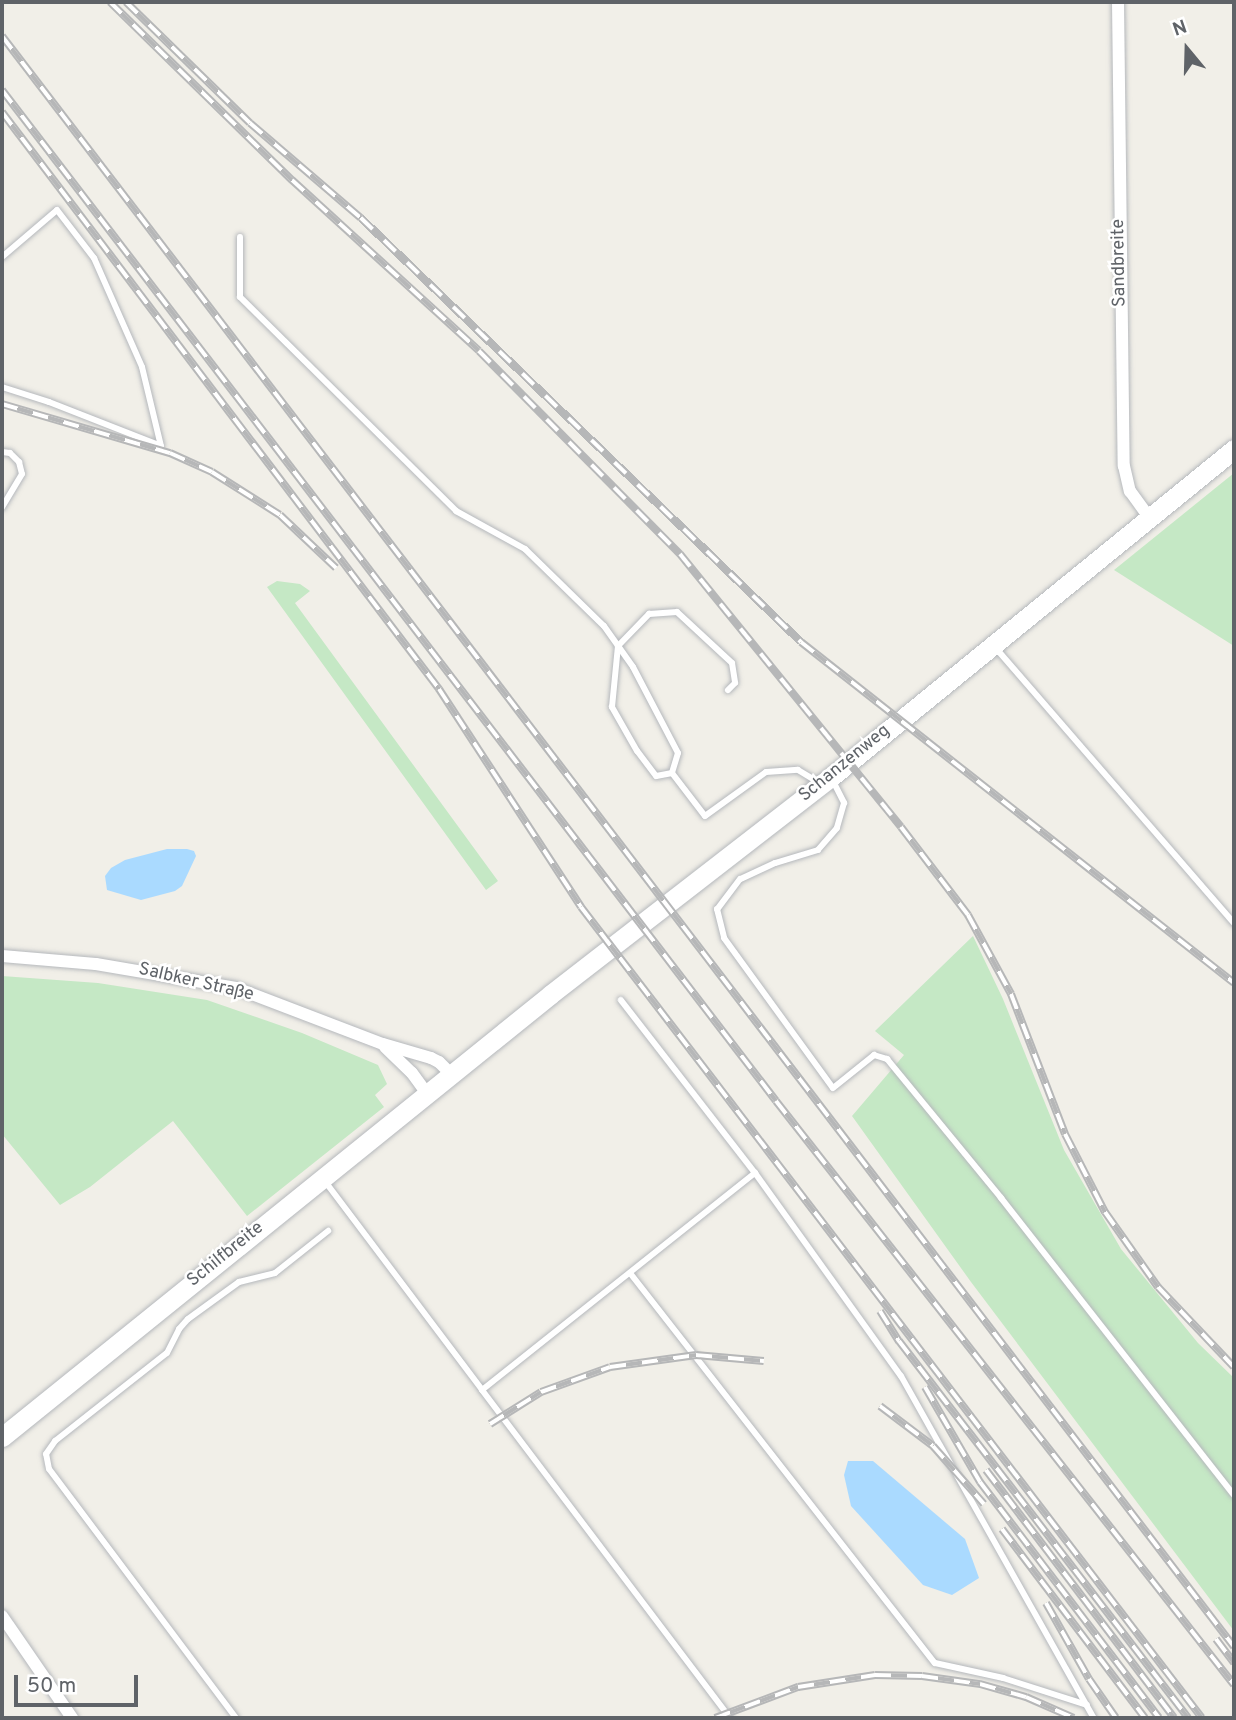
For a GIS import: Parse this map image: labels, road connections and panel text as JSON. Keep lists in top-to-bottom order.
{
  "streets": {
    "main road": ["Schanzenweg", "Schilfbreite"],
    "street": ["Sandbreite", "Salbker Straße"]
  },
  "crossings": [
    ["Sandbreite", "Schanzenweg"],
    ["Schanzenweg", "Salbker Straße"],
    ["Schanzenweg", "Schilfbreite"],
    ["Salbker Straße", "Schilfbreite"]
  ],
  "scale_bar": "50 m",
  "north": "top"
}
